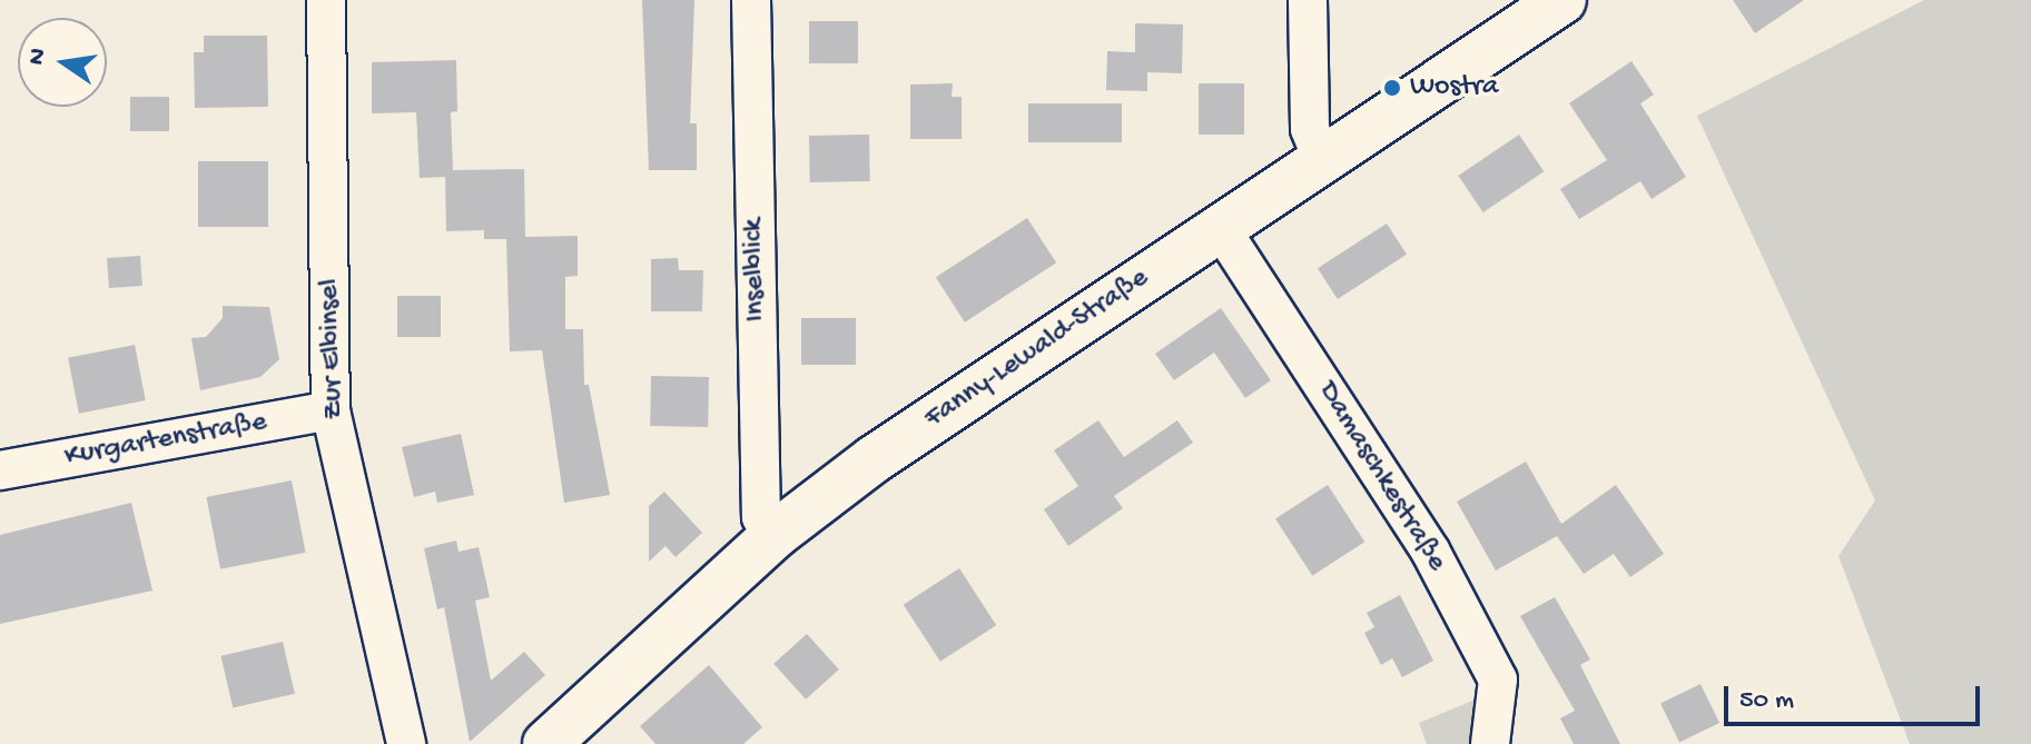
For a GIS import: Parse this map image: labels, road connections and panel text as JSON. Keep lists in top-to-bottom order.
{
  "streets": {
    "street": [
      "Inselblick",
      "Zur Elbinsel",
      "Fanny-Lewald-Straße",
      "Kurgartenstraße",
      "Damaschkestraße"
    ]
  },
  "crossings": [
    ["Inselblick", "Fanny-Lewald-Straße"],
    ["Zur Elbinsel", "Kurgartenstraße"],
    ["Fanny-Lewald-Straße", "Damaschkestraße"]
  ],
  "places": ["Wostra"],
  "scale_bar": "50 m",
  "north": "left"
}
